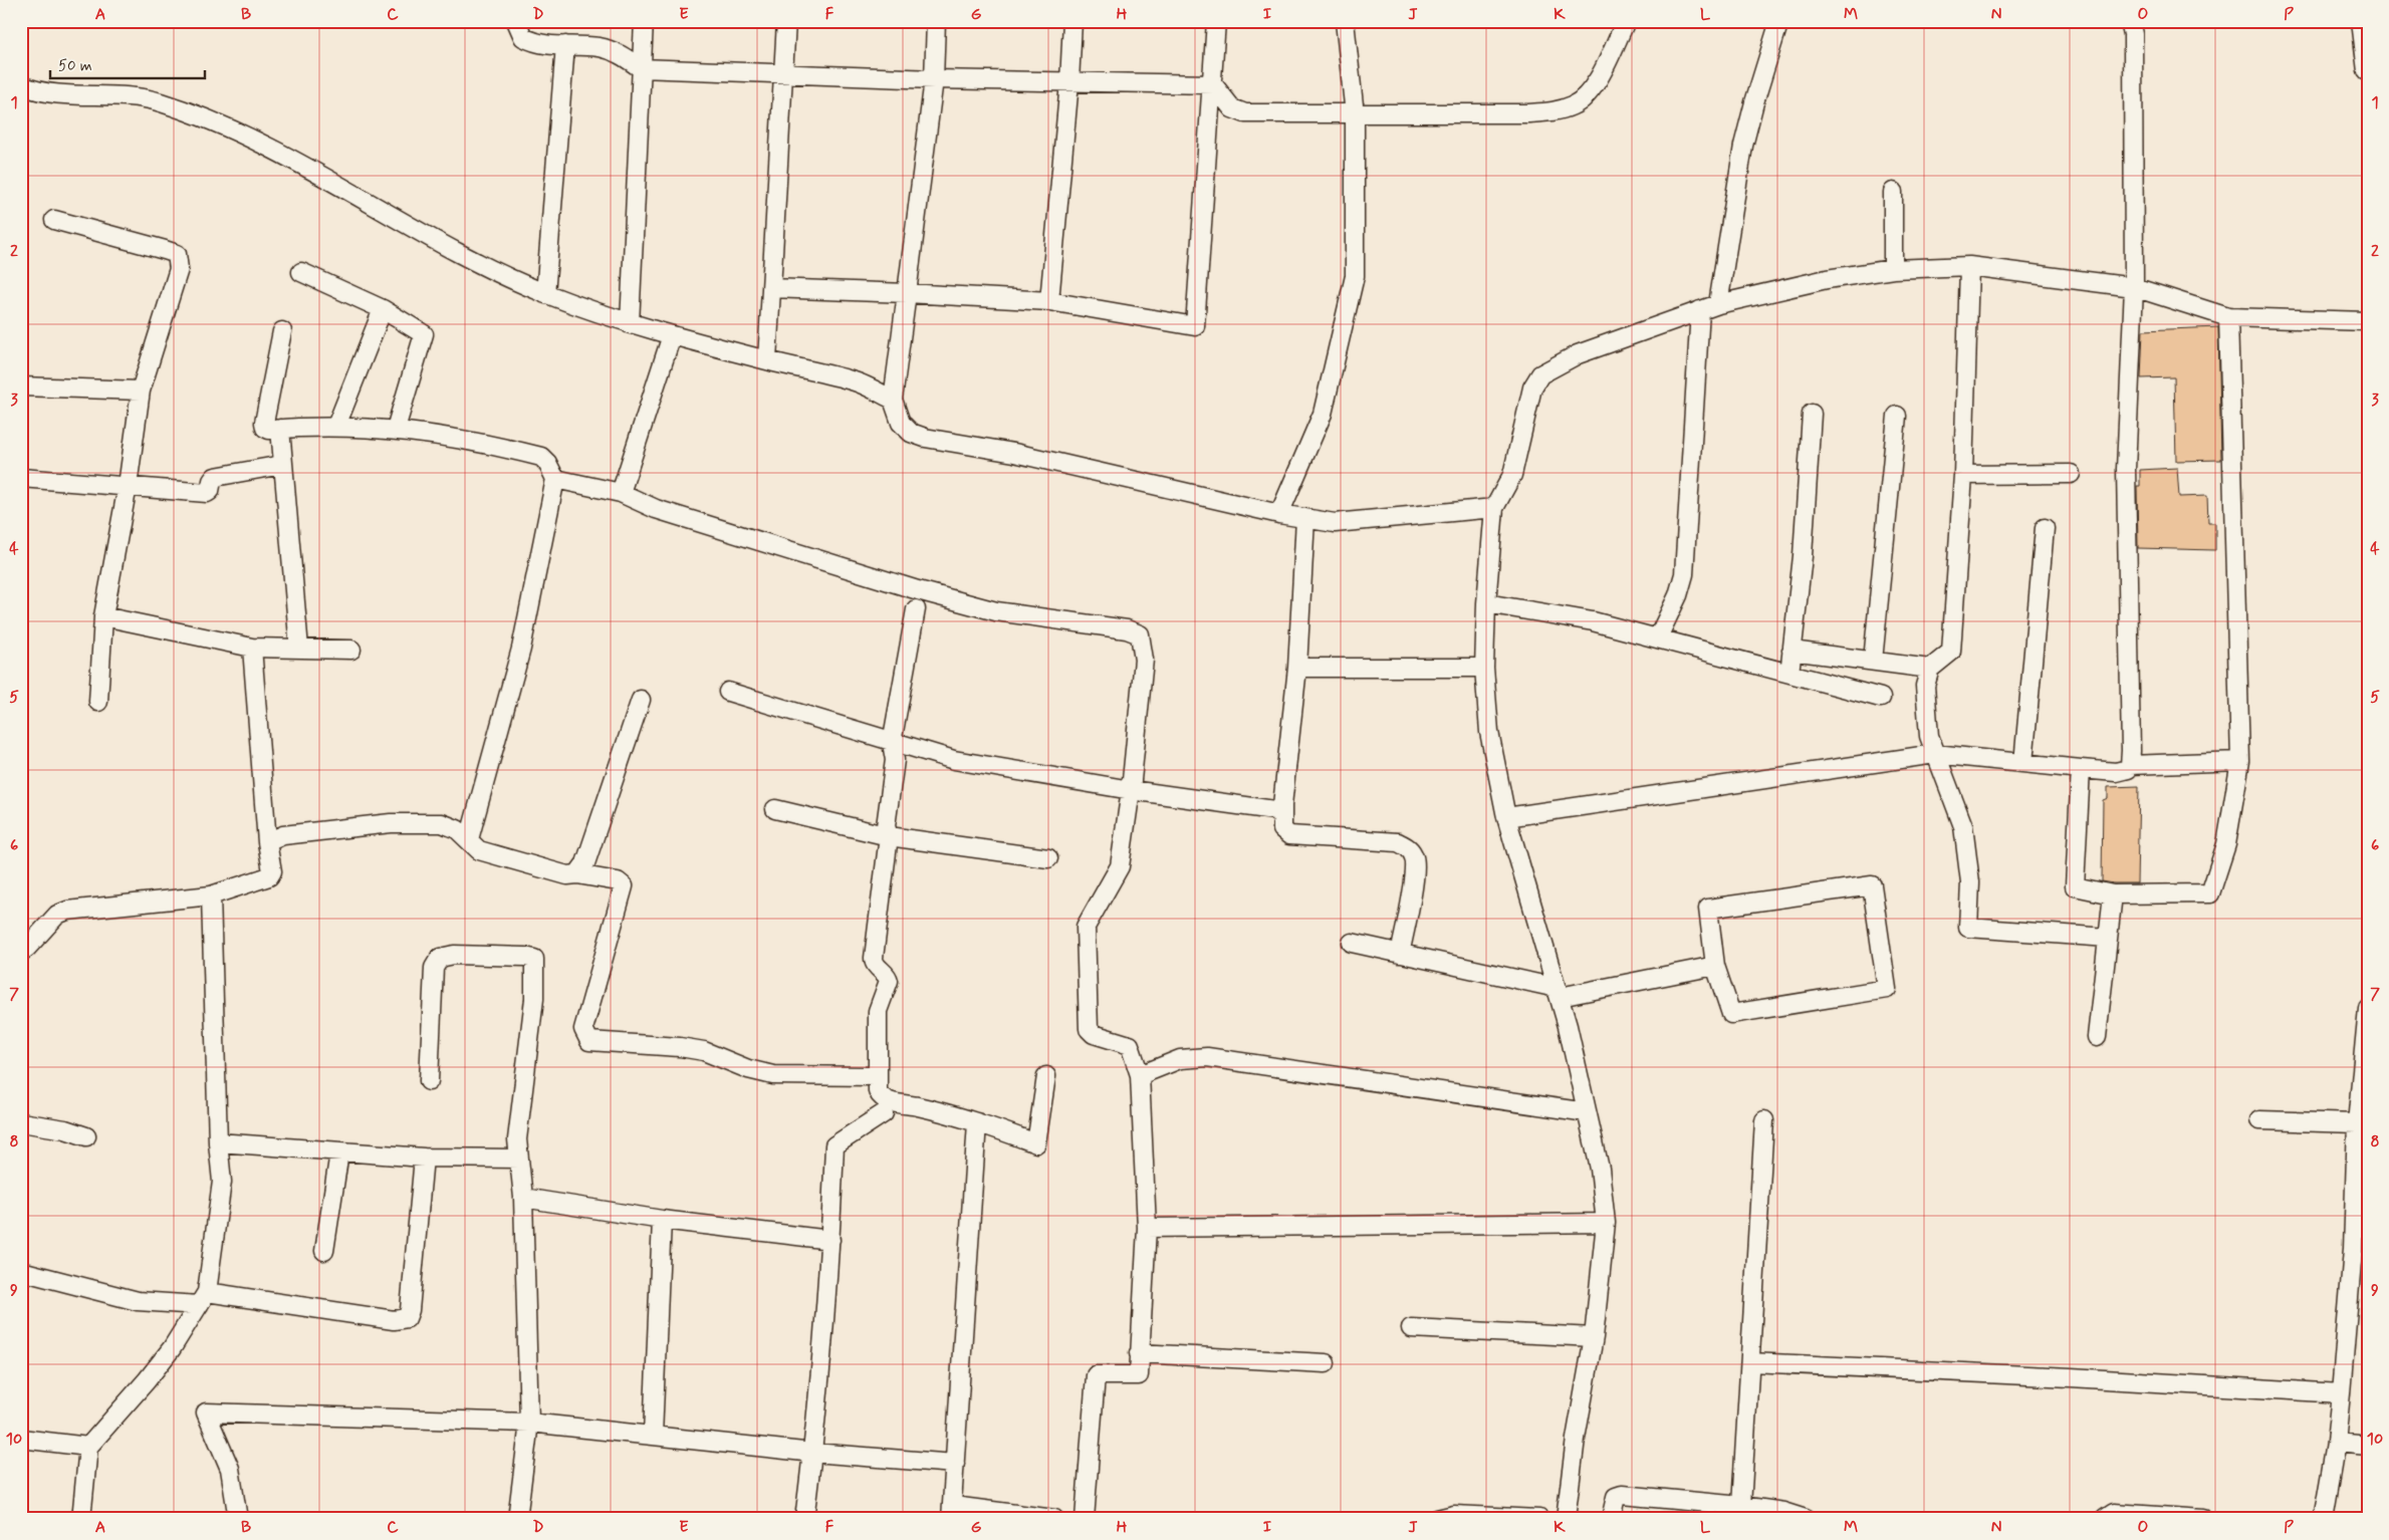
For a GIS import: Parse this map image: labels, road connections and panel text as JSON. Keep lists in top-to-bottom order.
{
  "scale_bar": "50 m",
  "grid": {
    "columns": [
      "A",
      "B",
      "C",
      "D",
      "E",
      "F",
      "G",
      "H",
      "I",
      "J",
      "K",
      "L",
      "M",
      "N",
      "O",
      "P"
    ],
    "rows": [
      "1",
      "2",
      "3",
      "4",
      "5",
      "6",
      "7",
      "8",
      "9",
      "10"
    ]
  }
}
